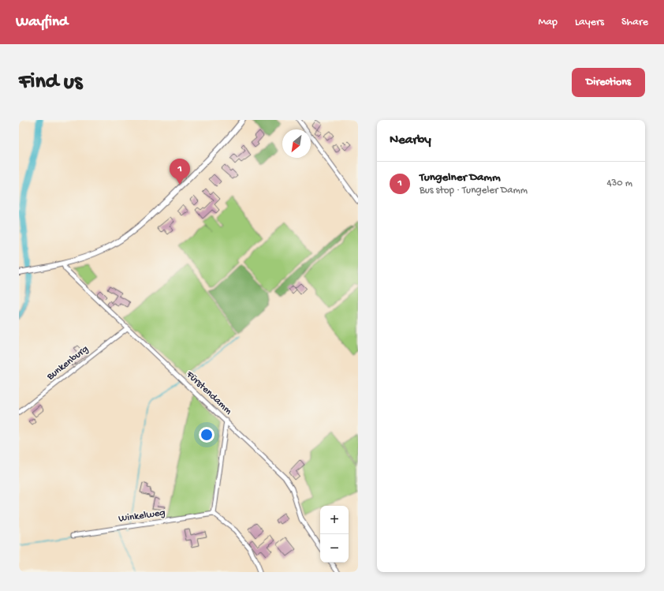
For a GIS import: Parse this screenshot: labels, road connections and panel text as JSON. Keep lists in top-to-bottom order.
{
  "streets": {
    "street": ["Bunkenburg", "Fürstendamm", "Winkelweg"]
  },
  "crossings": [
    ["Bunkenburg", "Fürstendamm"]
  ],
  "north": "bottom left",
  "page": {
    "header": "Wayfind",
    "nav": ["Map", "Layers", "Share"],
    "buttons": "Directions",
    "title": "Find us",
    "heading": "Nearby",
    "pins": "1",
    "list": [
      {
        "mark": "1",
        "name": "Tungelner Damm",
        "note": "Bus stop · Tungeler Damm",
        "value": "430 m"
      }
    ],
    "map_buttons": ["+", "−"]
  }
}
